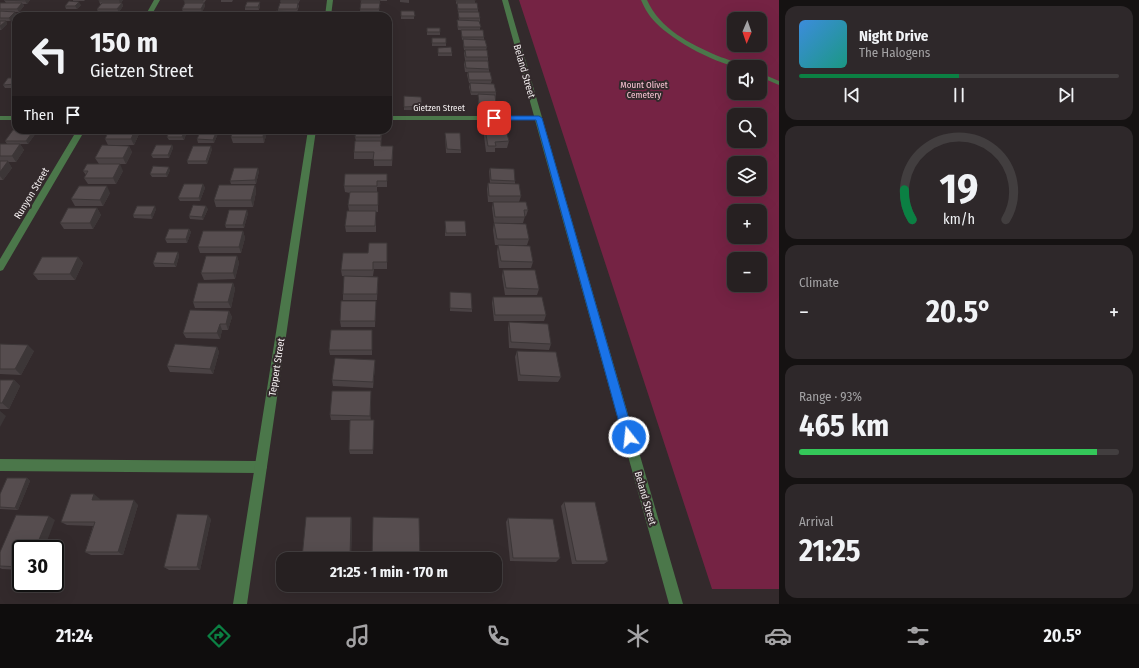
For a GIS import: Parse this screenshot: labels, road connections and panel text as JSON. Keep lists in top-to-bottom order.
{
  "streets": {
    "street": [
      "Beland Street",
      "Gietzen Street",
      "Runyon Street",
      "Teppert Street"
    ]
  },
  "crossings": [
    ["Beland Street", "Gietzen Street"]
  ],
  "parks": ["Mount Olivet Cemetery"],
  "north": "bottom",
  "page": {
    "map_buttons": ["+", "−"],
    "turn": ["150 m", "Gietzen Street"],
    "song": ["Night Drive", "The Halogens"],
    "then": "Then",
    "tile": [
      "Climate",
      ["Range · 93%", "465 km"],
      ["Arrival", "21:25"]
    ],
    "heat": ["−", "20.5°", "+"],
    "limit": "30",
    "trip": "21:25 · 1 min · 170 m",
    "tabs": ["21:24", "20.5°"],
    "gauge": ["19", "km/h"]
  }
}
